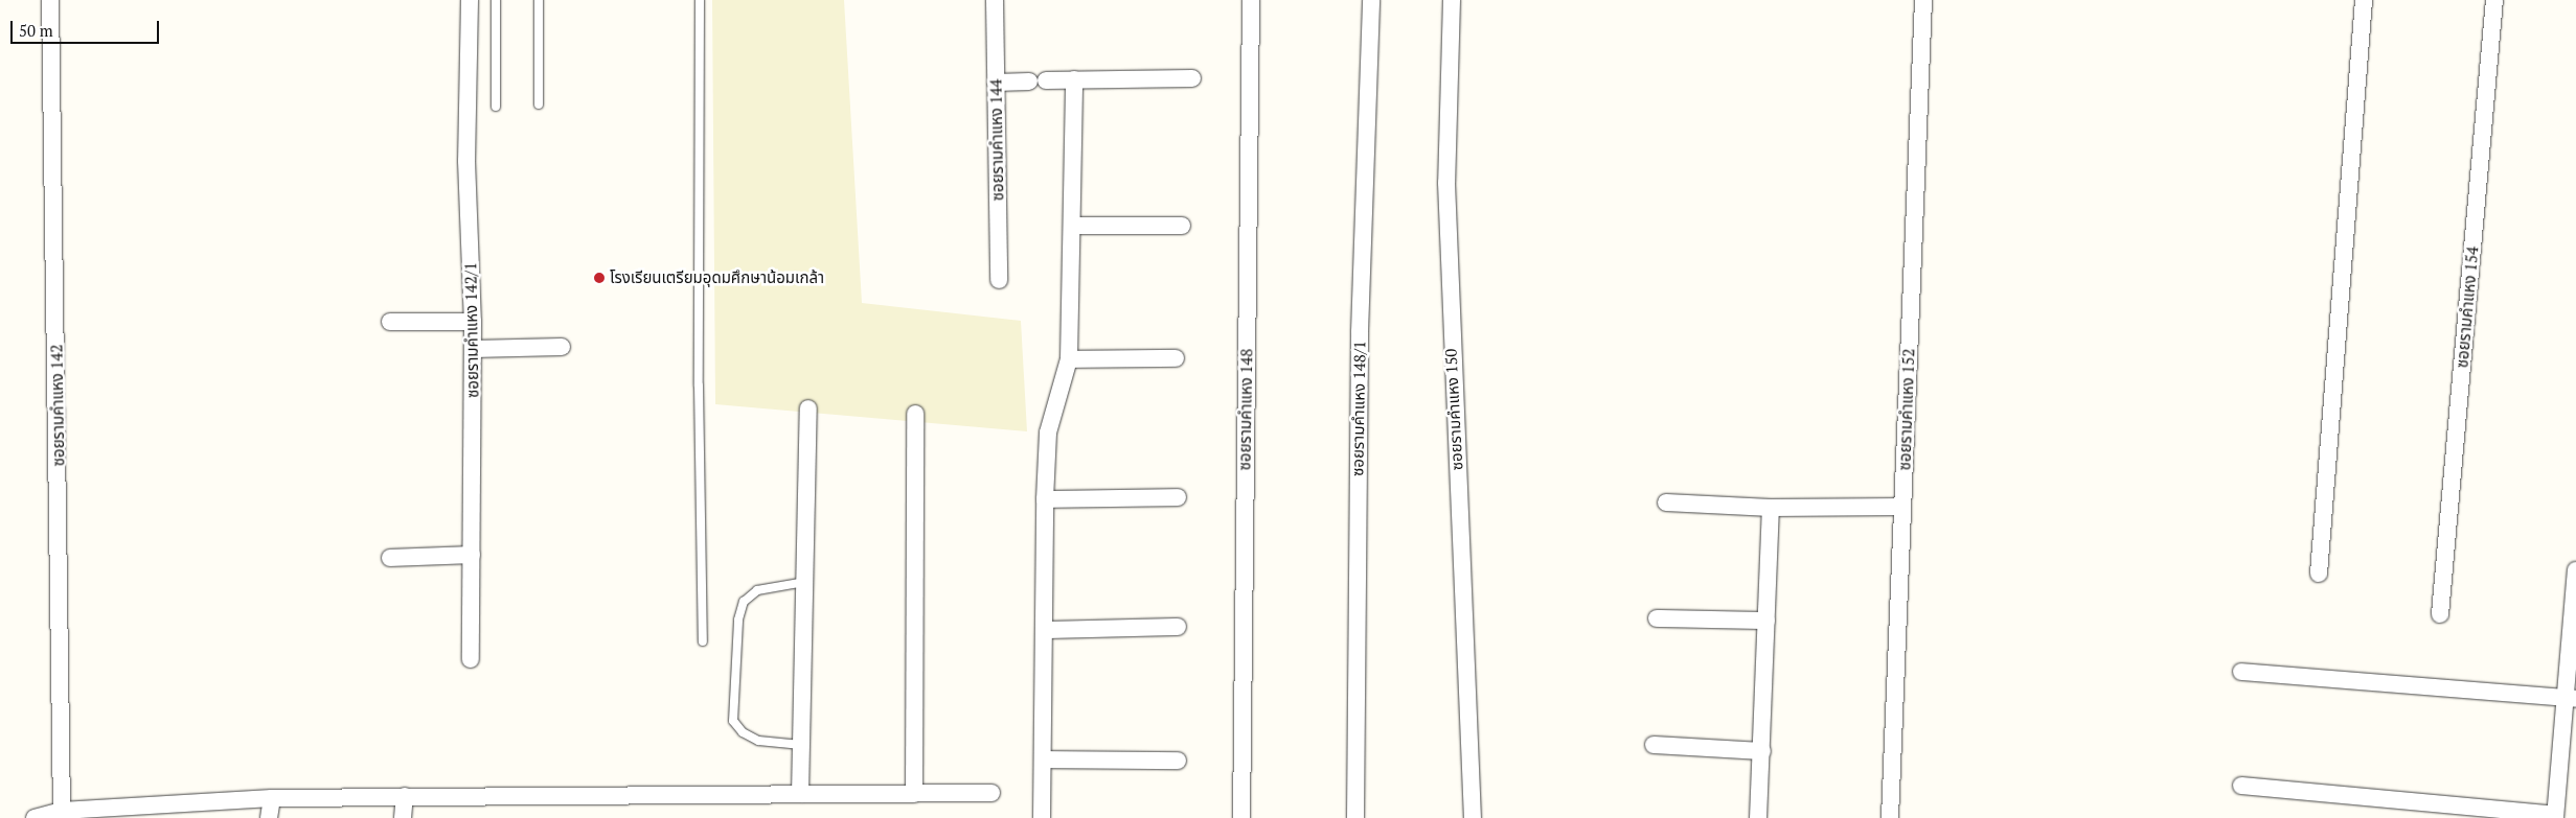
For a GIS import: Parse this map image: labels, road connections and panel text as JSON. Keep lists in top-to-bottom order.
{
  "streets": {
    "street": [
      "ซอยรามคำแหง 144",
      "ซอยรามคำแหง 154",
      "ซอยรามคำแหง 142/1",
      "ซอยรามคำแหง 142",
      "ซอยรามคำแหง 148/1",
      "ซอยรามคำแหง 148",
      "ซอยรามคำแหง 150",
      "ซอยรามคำแหง 152"
    ]
  },
  "places": ["โรงเรียนเตรียมอุดมศึกษาน้อมเกล้า"],
  "scale_bar": "50 m"
}
